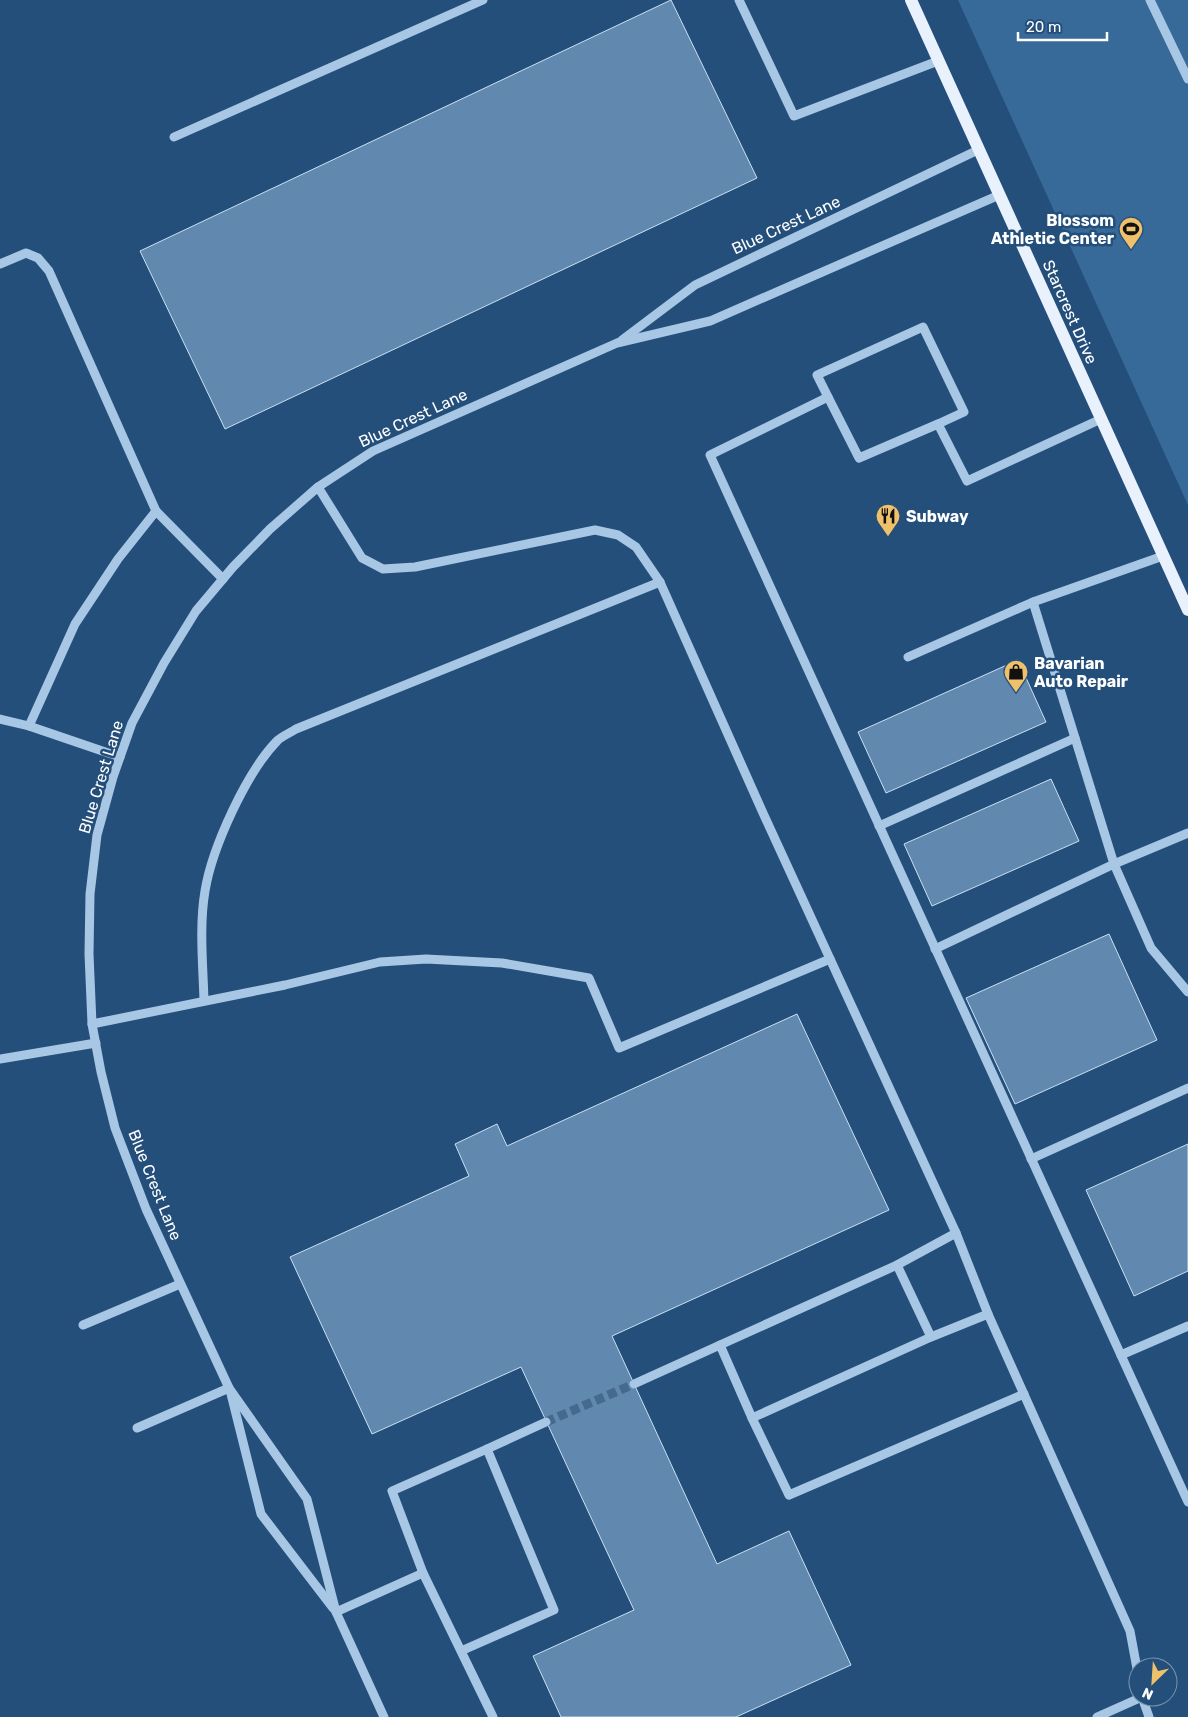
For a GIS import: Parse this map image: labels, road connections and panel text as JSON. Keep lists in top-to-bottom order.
{
  "streets": {
    "main road": ["Starcrest Drive"],
    "street": ["Blue Crest Lane"]
  },
  "crossings": [
    ["Blue Crest Lane", "Starcrest Drive"]
  ],
  "places": {
    "sports": ["Blossom Athletic Center"],
    "restaurant": ["Subway"],
    "shop": ["Bavarian Auto Repair"]
  },
  "scale_bar": "20 m",
  "north": "bottom left"
}
